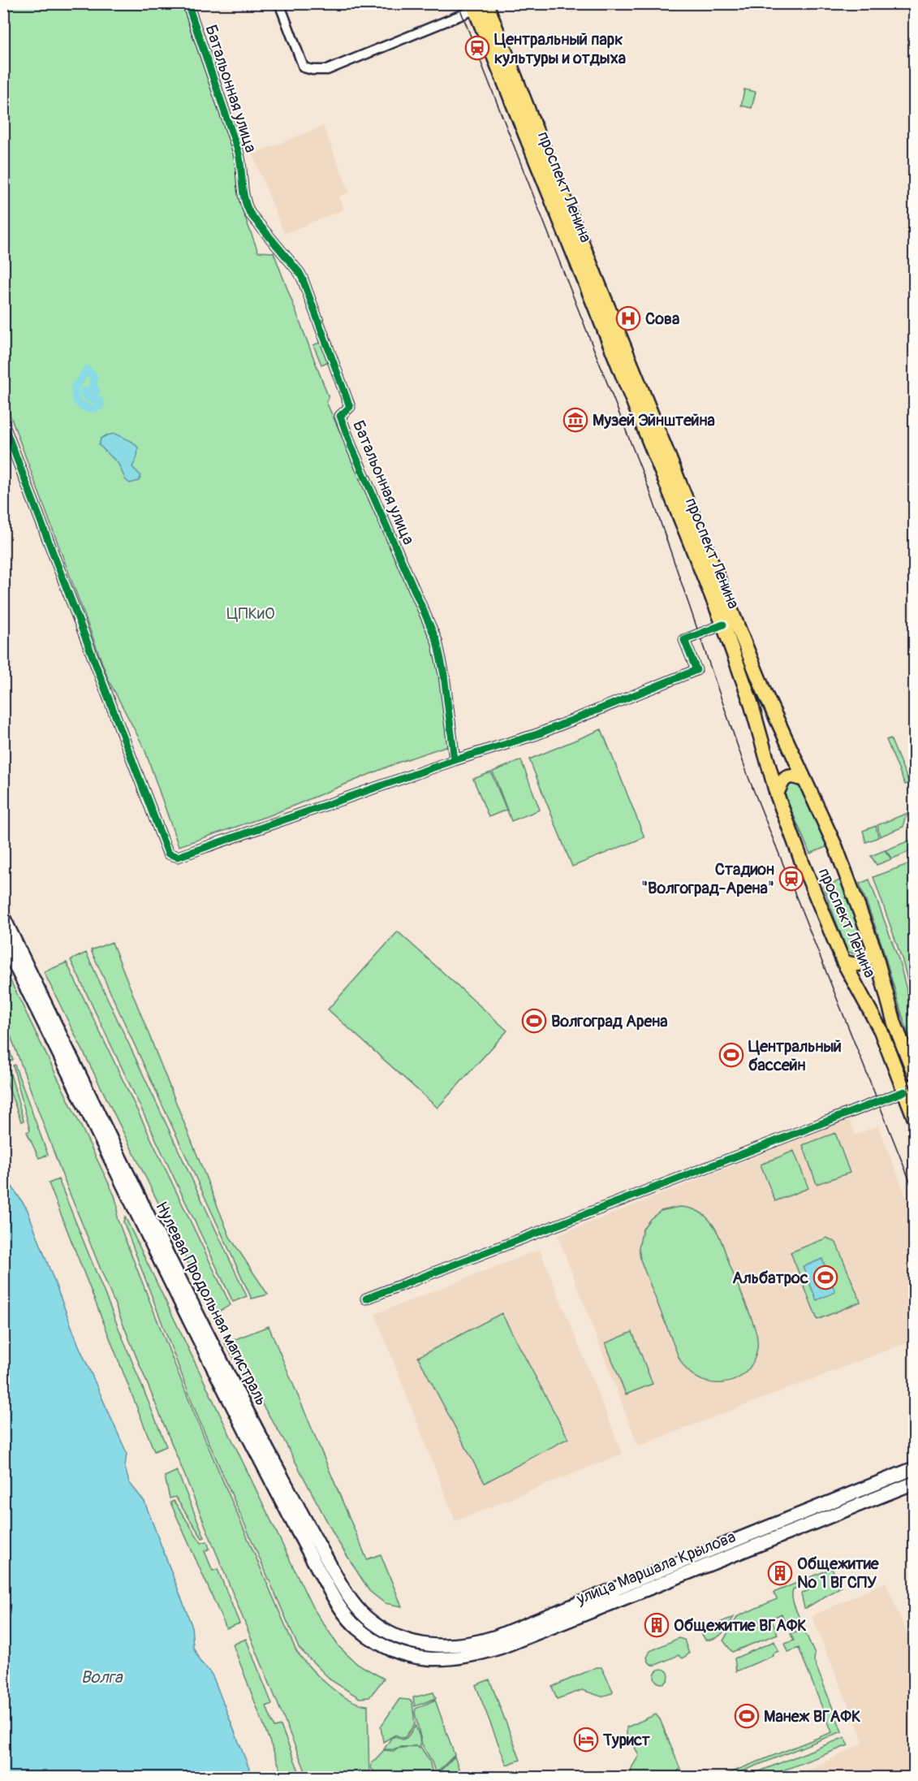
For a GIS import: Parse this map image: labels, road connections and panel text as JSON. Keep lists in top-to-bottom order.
{
  "streets": {
    "main road": ["проспект Ленина", "Нулевая Продольная магистраль", "улица Маршала Крылова"],
    "street": ["Батальонная улица"]
  },
  "crossings": [
    ["Нулевая Продольная магистраль", "улица Маршала Крылова"]
  ],
  "water": ["Волга"],
  "parks": ["ЦПКиО"],
  "places": {
    "station": ["Центральный парк культуры и отдыха", "Стадион \"Волгоград-Арена\""],
    "hospital": ["Сова"],
    "museum": ["Музей Эйнштейна"],
    "sports": [
      "Волгоград Арена",
      "Центральный бассейн",
      "Альбатрос",
      "Манеж ВГАФК"
    ],
    "building": ["Общежитие № 1 ВГСПУ", "Общежитие ВГАФК"],
    "hotel": ["Турист"]
  }
}
